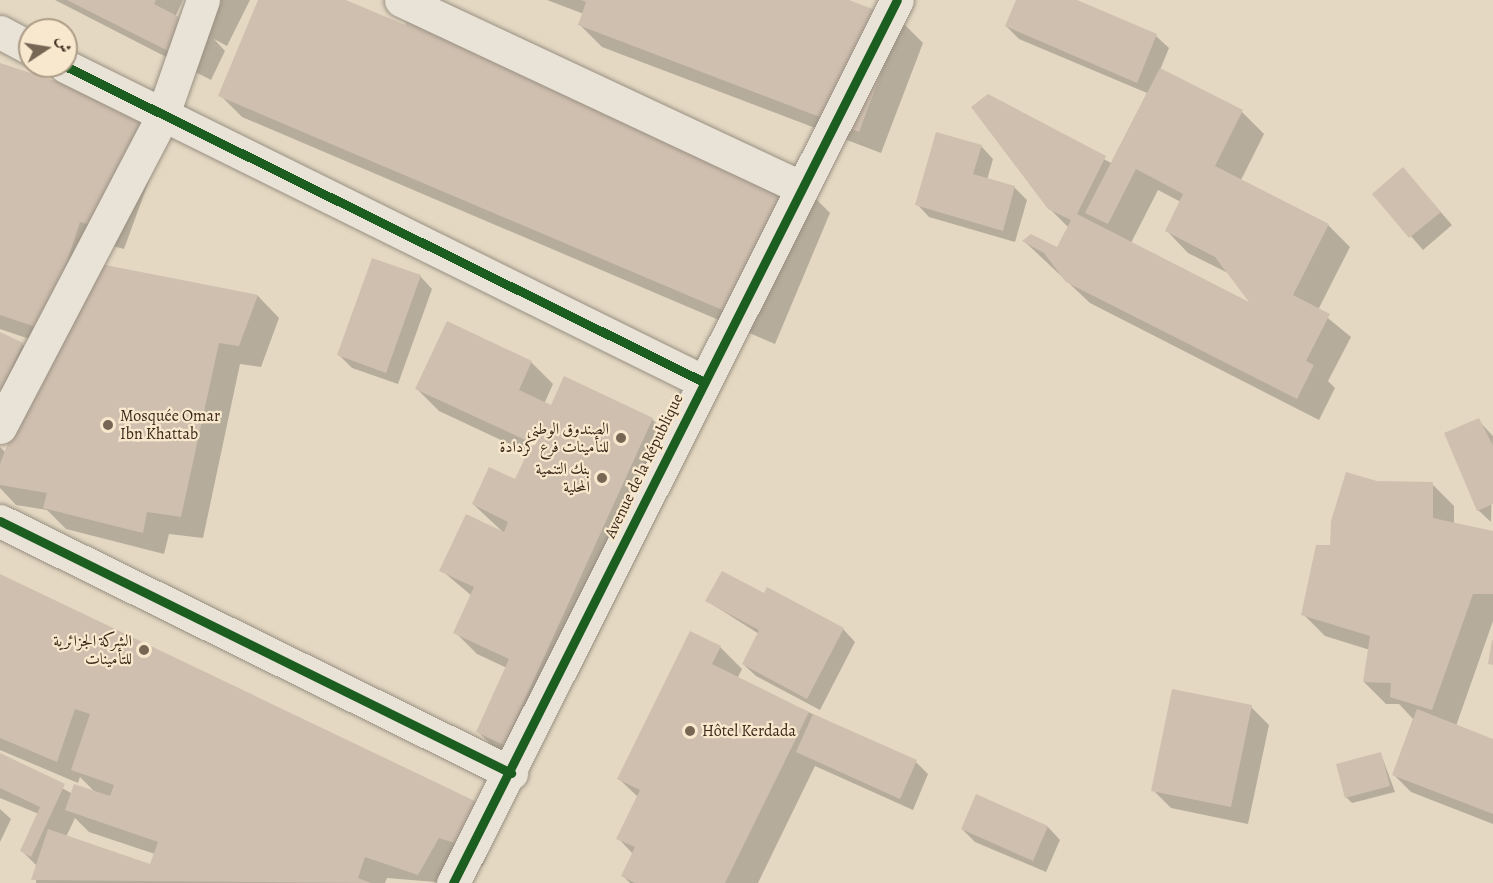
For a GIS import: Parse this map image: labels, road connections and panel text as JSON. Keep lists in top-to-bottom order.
{
  "streets": {
    "street": ["Avenue de la République"]
  },
  "places": [
    "Mosquée Omar Ibn Khattab",
    "الصندوق الوطني للنأمينات فرع كردادة",
    "بنك التنمية المحلية",
    "الشركة الجزائرية للتأمينات",
    "Hôtel Kerdada"
  ],
  "north": "right"
}
